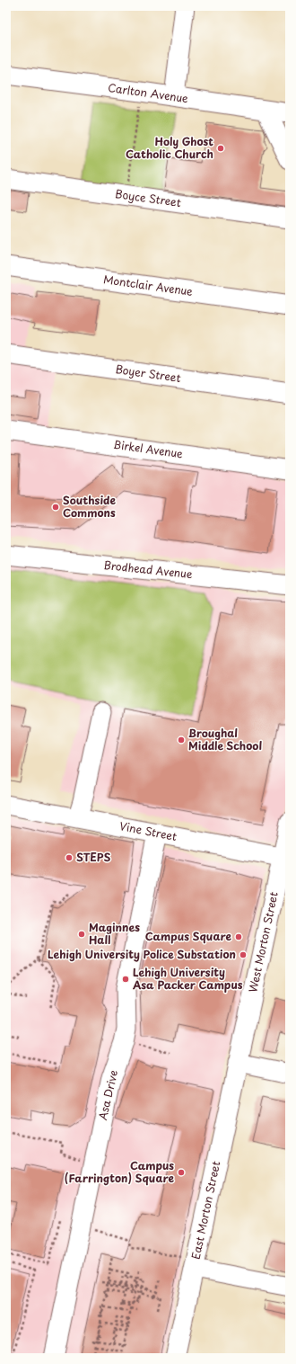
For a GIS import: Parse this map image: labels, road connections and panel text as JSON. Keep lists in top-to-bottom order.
{
  "streets": {
    "street": [
      "Carlton Avenue",
      "Boyce Street",
      "Montclair Avenue",
      "Boyer Street",
      "Birkel Avenue",
      "Brodhead Avenue",
      "Vine Street",
      "West Morton Street",
      "Asa Drive",
      "East Morton Street"
    ]
  },
  "crossings": [
    ["Vine Street", "West Morton Street"],
    ["Vine Street", "Asa Drive"],
    ["West Morton Street", "East Morton Street"]
  ],
  "places": [
    "Holy Ghost Catholic Church",
    "Southside Commons",
    "Broughal Middle School",
    "STEPS",
    "Maginnes Hall",
    "Campus Square",
    "Lehigh University Police Substation",
    "Lehigh University Asa Packer Campus",
    "Campus (Farrington) Square"
  ]
}
